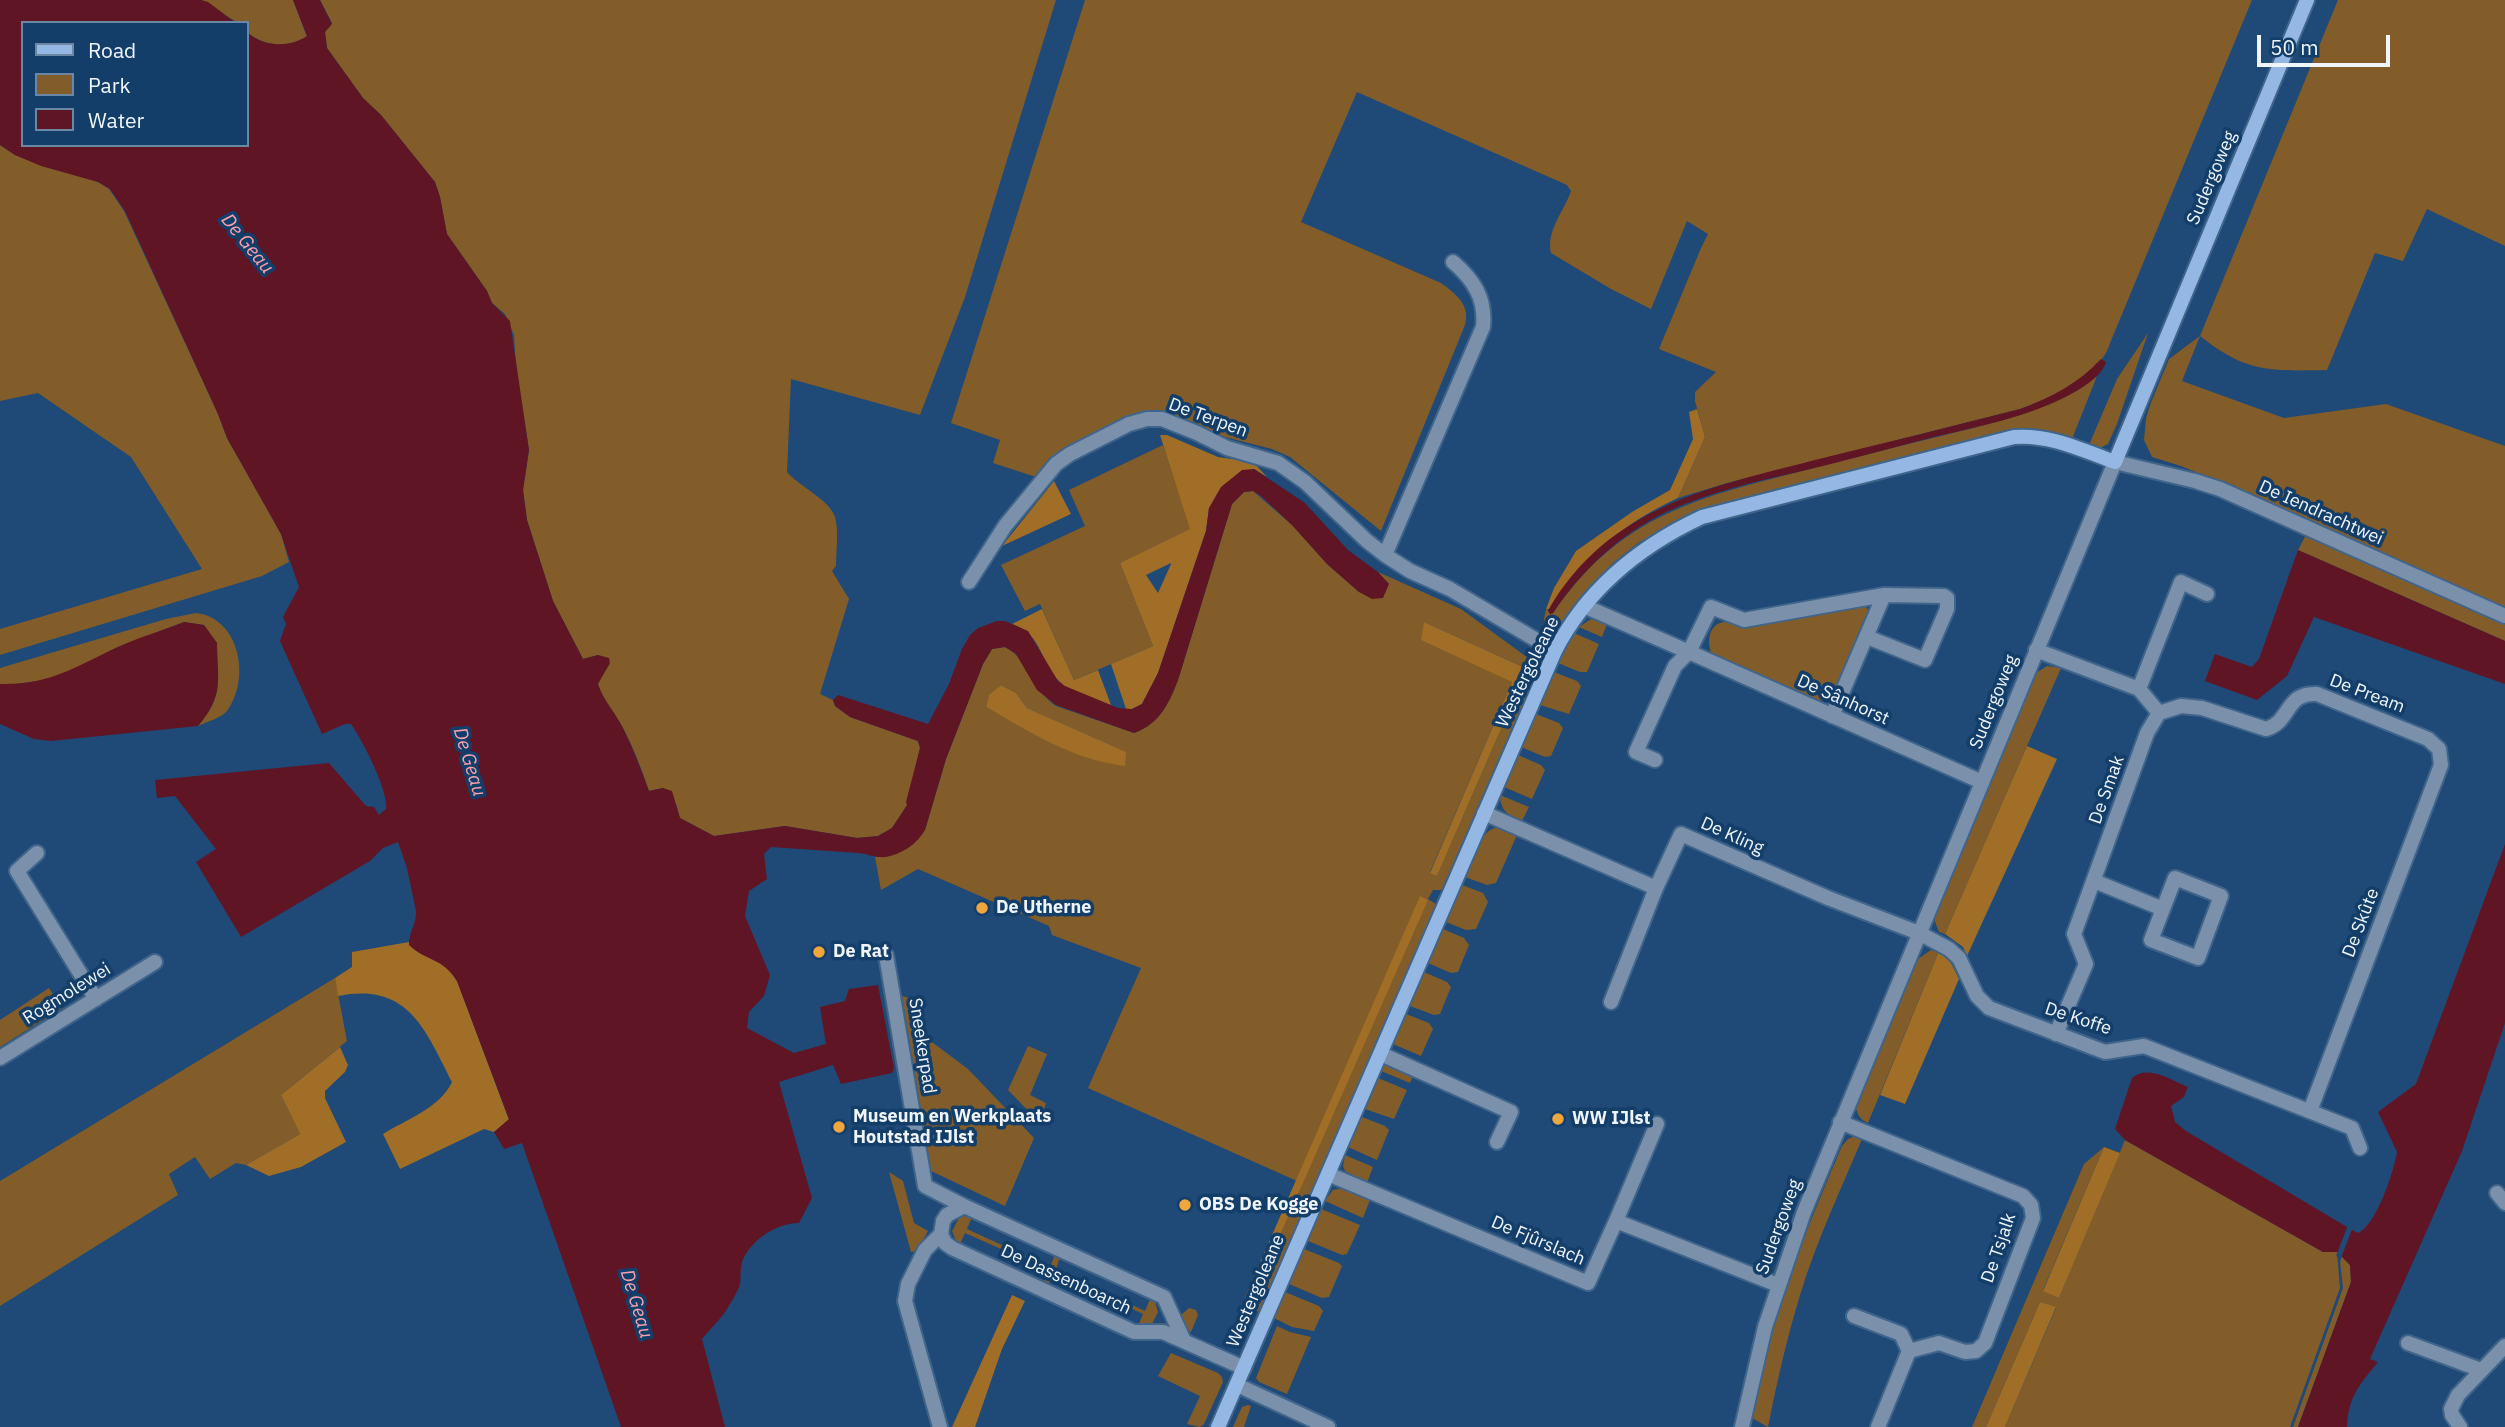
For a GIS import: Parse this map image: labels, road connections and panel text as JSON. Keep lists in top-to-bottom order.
{
  "streets": {
    "street": [
      "Sudergoweg",
      "De Terpen",
      "De Iendrachtwei",
      "Westergoleane",
      "De Pream",
      "De Sânhorst",
      "De Smak",
      "De Kling",
      "De Skûte",
      "Rogmolewei",
      "De Koffe",
      "Sneekerpad",
      "De Fjûrslach",
      "De Tsjalk",
      "De Dassenboarch"
    ]
  },
  "crossings": [
    ["Sudergoweg", "De Iendrachtwei"],
    ["Sudergoweg", "Westergoleane"],
    ["Sudergoweg", "De Sânhorst"],
    ["Sudergoweg", "De Kling"],
    ["Sudergoweg", "De Koffe"],
    ["Sudergoweg", "De Tsjalk"],
    ["De Terpen", "Westergoleane"],
    ["De Iendrachtwei", "Westergoleane"],
    ["Westergoleane", "De Sânhorst"],
    ["Westergoleane", "De Fjûrslach"],
    ["Westergoleane", "De Dassenboarch"],
    ["De Pream", "De Smak"],
    ["De Pream", "De Skûte"],
    ["De Smak", "De Koffe"],
    ["De Kling", "De Koffe"],
    ["De Skûte", "De Koffe"],
    ["Sneekerpad", "De Dassenboarch"]
  ],
  "water": ["De Geau"],
  "places": [
    "De Utherne",
    "De Rat",
    "WW IJlst",
    "Museum en Werkplaats Houtstad IJlst",
    "OBS De Kogge"
  ],
  "legend": ["Road", "Park", "Water"],
  "scale_bar": "50 m"
}
